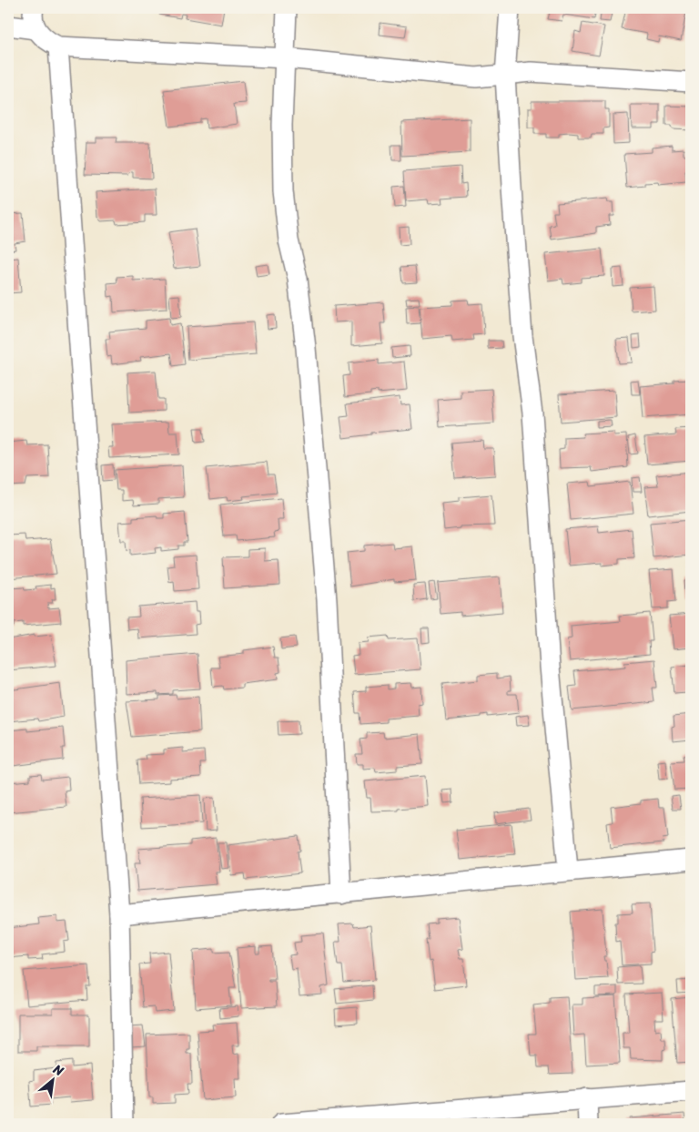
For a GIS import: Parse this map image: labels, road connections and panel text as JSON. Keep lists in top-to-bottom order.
{
  "north": "top right"
}
